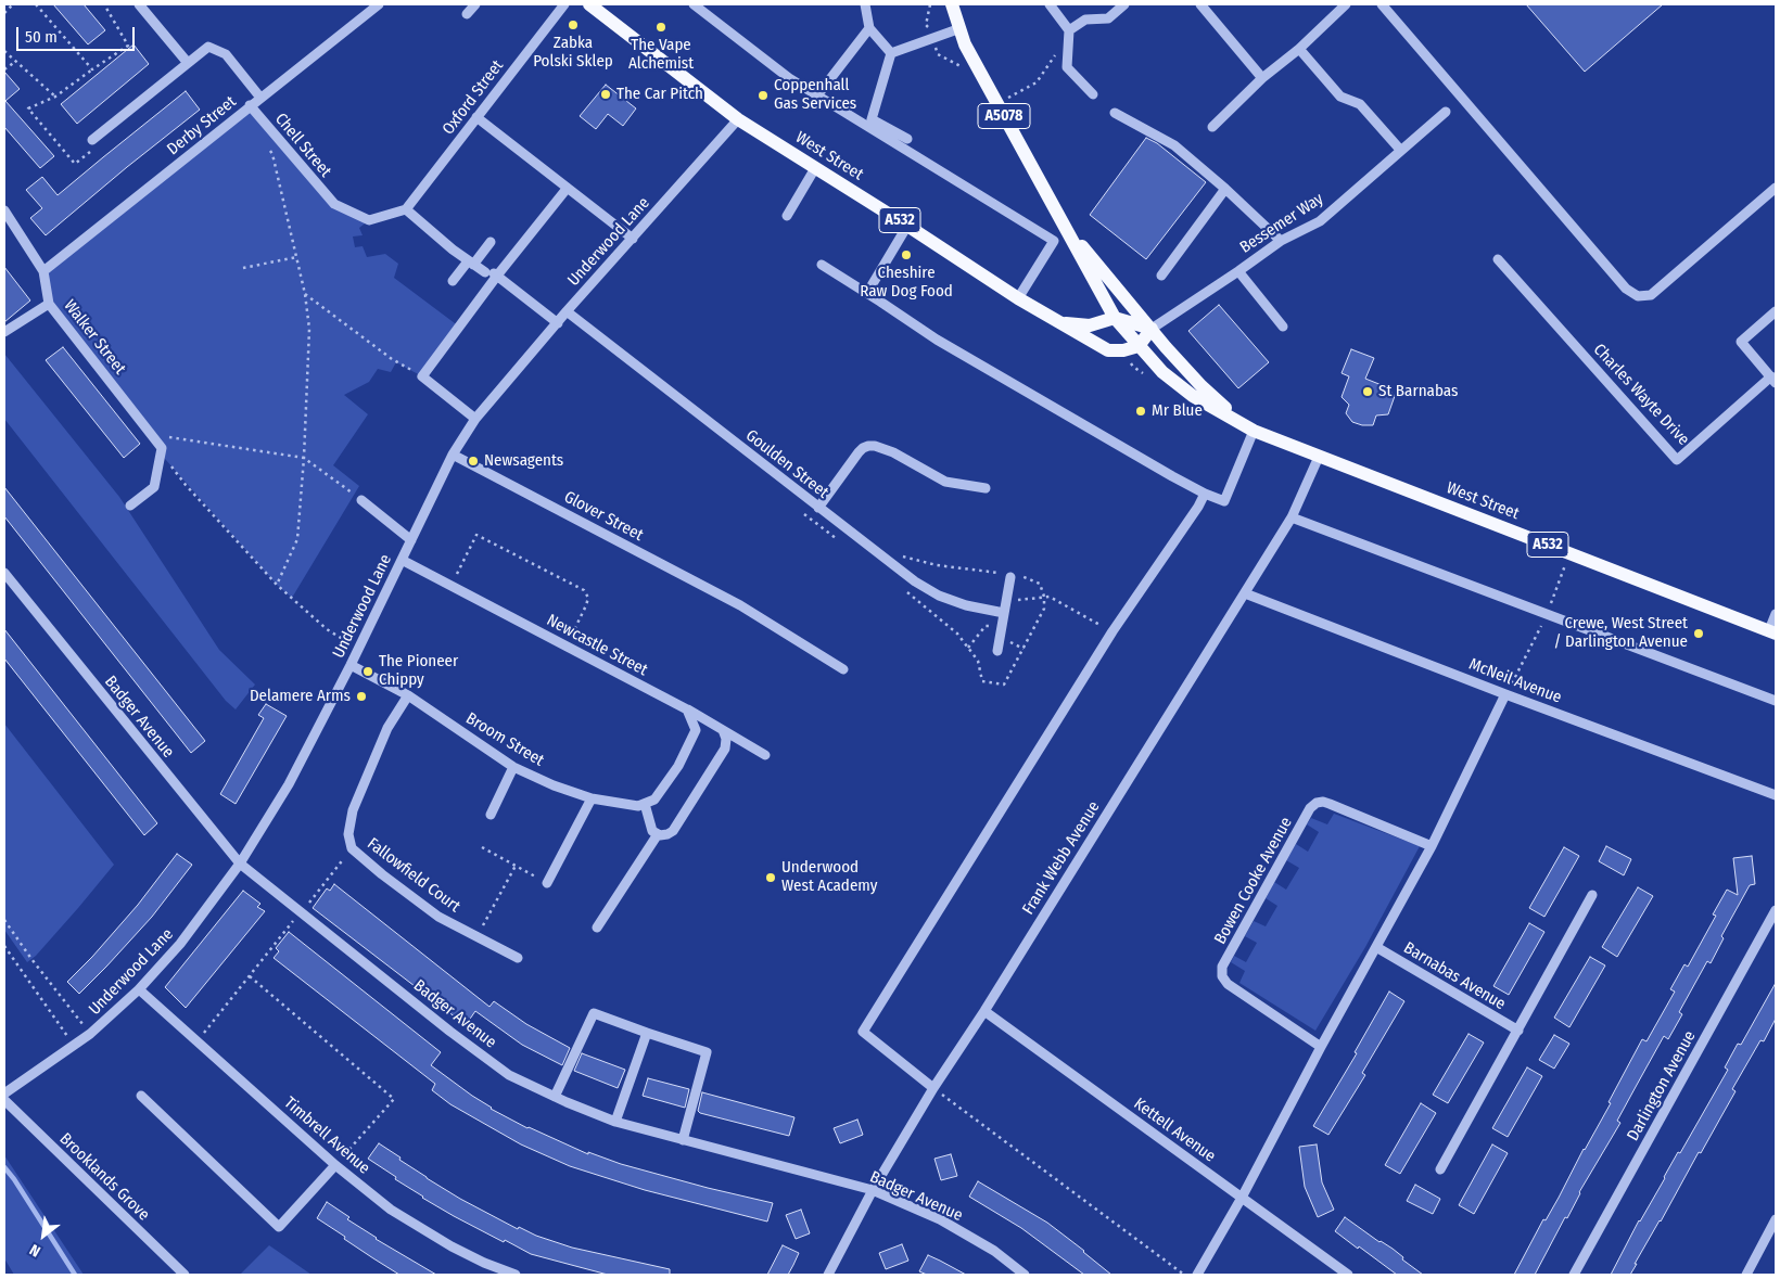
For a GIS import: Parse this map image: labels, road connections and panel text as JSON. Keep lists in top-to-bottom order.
{
  "streets": {
    "main road": ["A5078", "West Street", "A532"],
    "street": [
      "Oxford Street",
      "Derby Street",
      "Chell Street",
      "Bessemer Way",
      "Underwood Lane",
      "Walker Street",
      "Charles Wayte Drive",
      "Goulden Street",
      "Glover Street",
      "Newcastle Street",
      "McNeil Avenue",
      "Badger Avenue",
      "Broom Street",
      "Frank Webb Avenue",
      "Fallowfield Court",
      "Bowen Cooke Avenue",
      "Barnabas Avenue",
      "Darlington Avenue",
      "Kettell Avenue",
      "Timbrell Avenue",
      "Brooklands Grove"
    ]
  },
  "crossings": [
    ["Oxford Street", "Chell Street"],
    ["A5078", "West Street"],
    ["Derby Street", "Chell Street"],
    ["Derby Street", "Walker Street"],
    ["West Street", "Bessemer Way"],
    ["West Street", "Underwood Lane"],
    ["West Street", "Frank Webb Avenue"],
    ["Underwood Lane", "Goulden Street"],
    ["Underwood Lane", "Glover Street"],
    ["Underwood Lane", "Newcastle Street"],
    ["Underwood Lane", "Badger Avenue"],
    ["Underwood Lane", "Broom Street"],
    ["Underwood Lane", "Timbrell Avenue"],
    ["McNeil Avenue", "Frank Webb Avenue"],
    ["Badger Avenue", "Frank Webb Avenue"],
    ["Broom Street", "Fallowfield Court"],
    ["Frank Webb Avenue", "Kettell Avenue"]
  ],
  "places": [
    "Zabka Polski Sklep",
    "The Vape Alchemist",
    "The Car Pitch",
    "Coppenhall Gas Services",
    "Cheshire Raw Dog Food",
    "St Barnabas",
    "Mr Blue",
    "Newsagents",
    "Crewe, West Street / Darlington Avenue",
    "The Pioneer Chippy",
    "Delamere Arms",
    "Underwood West Academy"
  ],
  "scale_bar": "50 m",
  "north": "bottom left"
}
